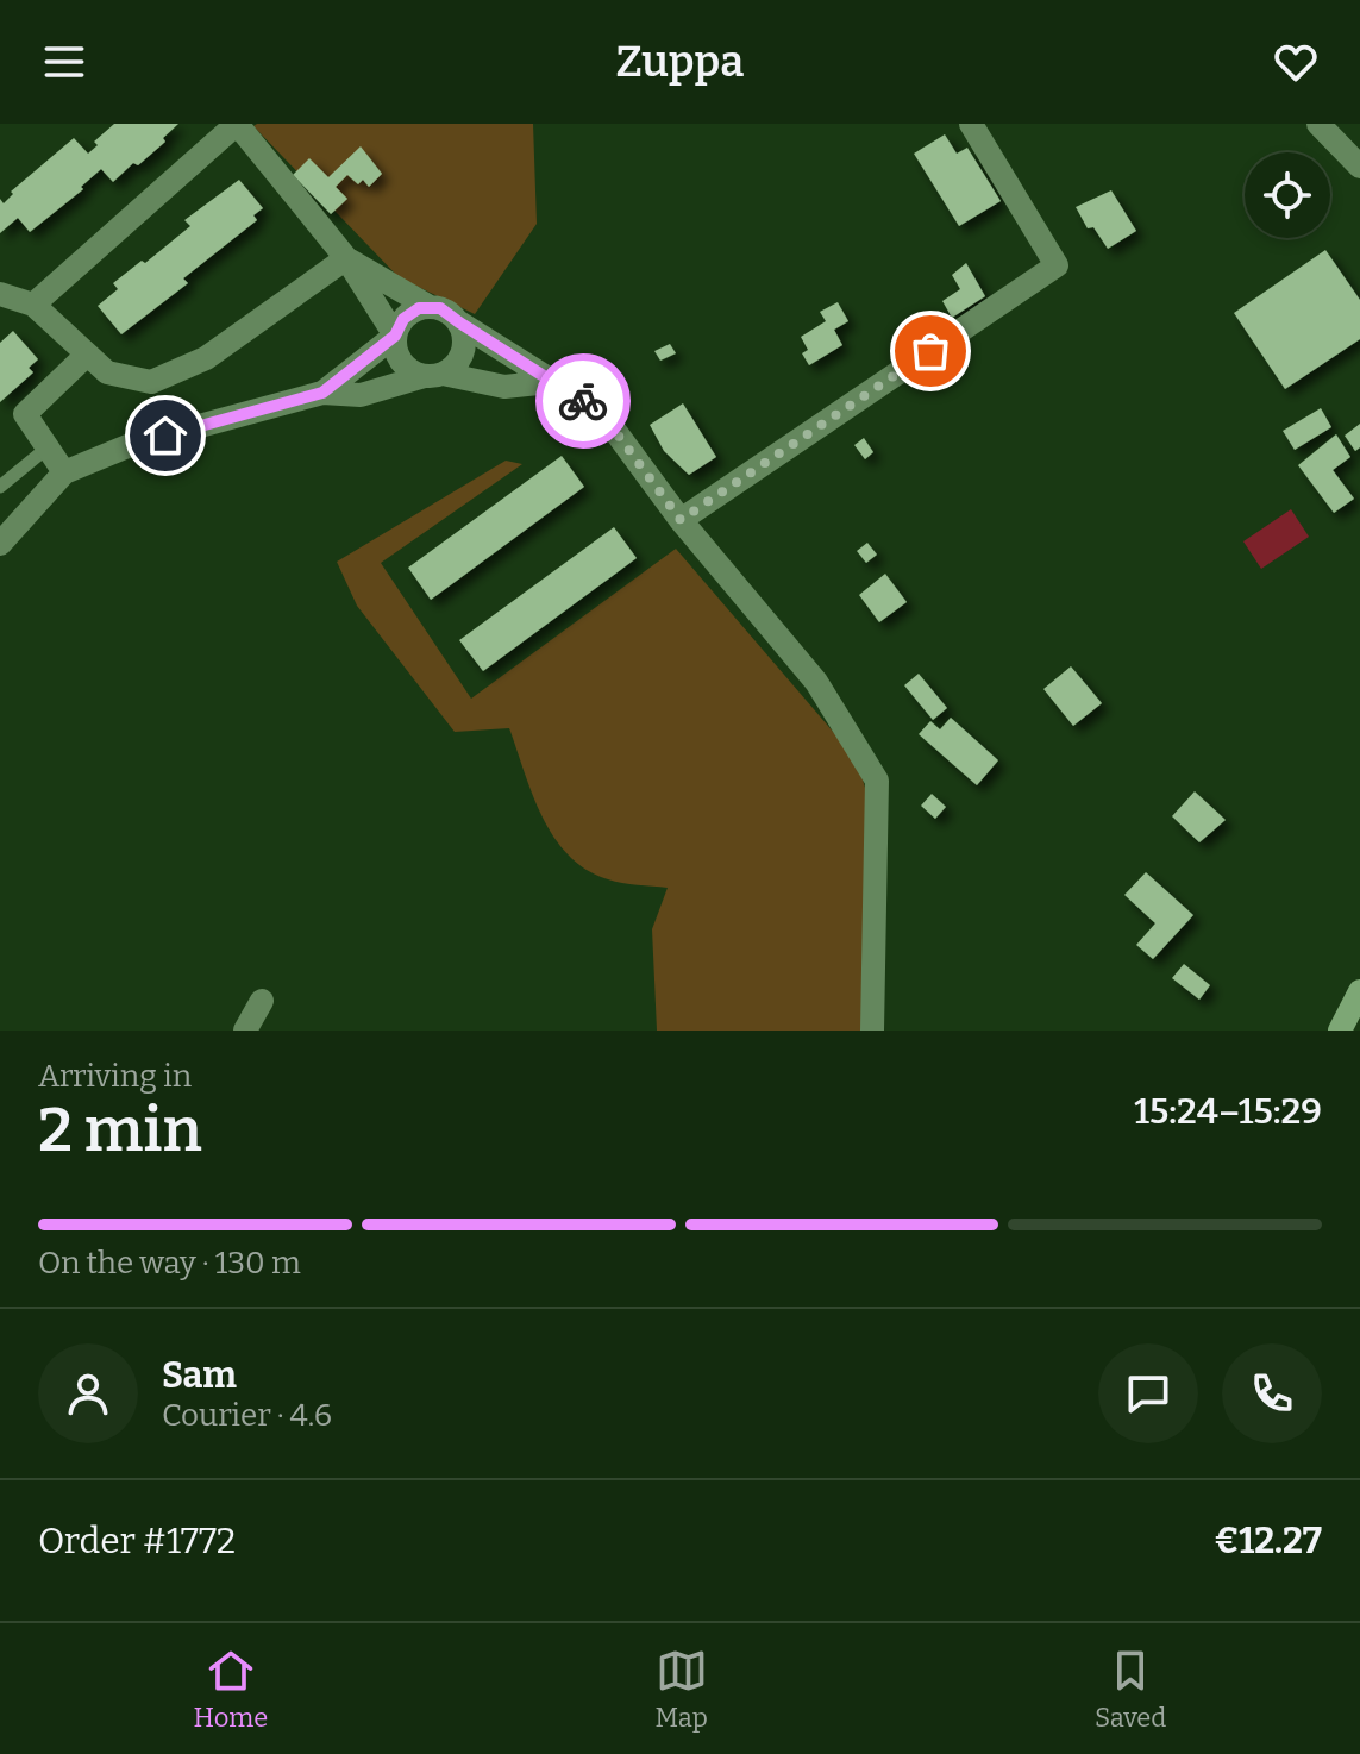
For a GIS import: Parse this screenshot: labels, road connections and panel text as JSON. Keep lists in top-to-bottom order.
{
  "page": {
    "header": "Zuppa",
    "heading": ["2 min", "Arriving in", "15:24–15:29"],
    "panel": [
      "Sam",
      "Courier · 4.6",
      "Order #1772",
      "€12.27"
    ],
    "bar": "On the way · 130 m",
    "tabs": ["Home", "Map", "Saved"]
  }
}
